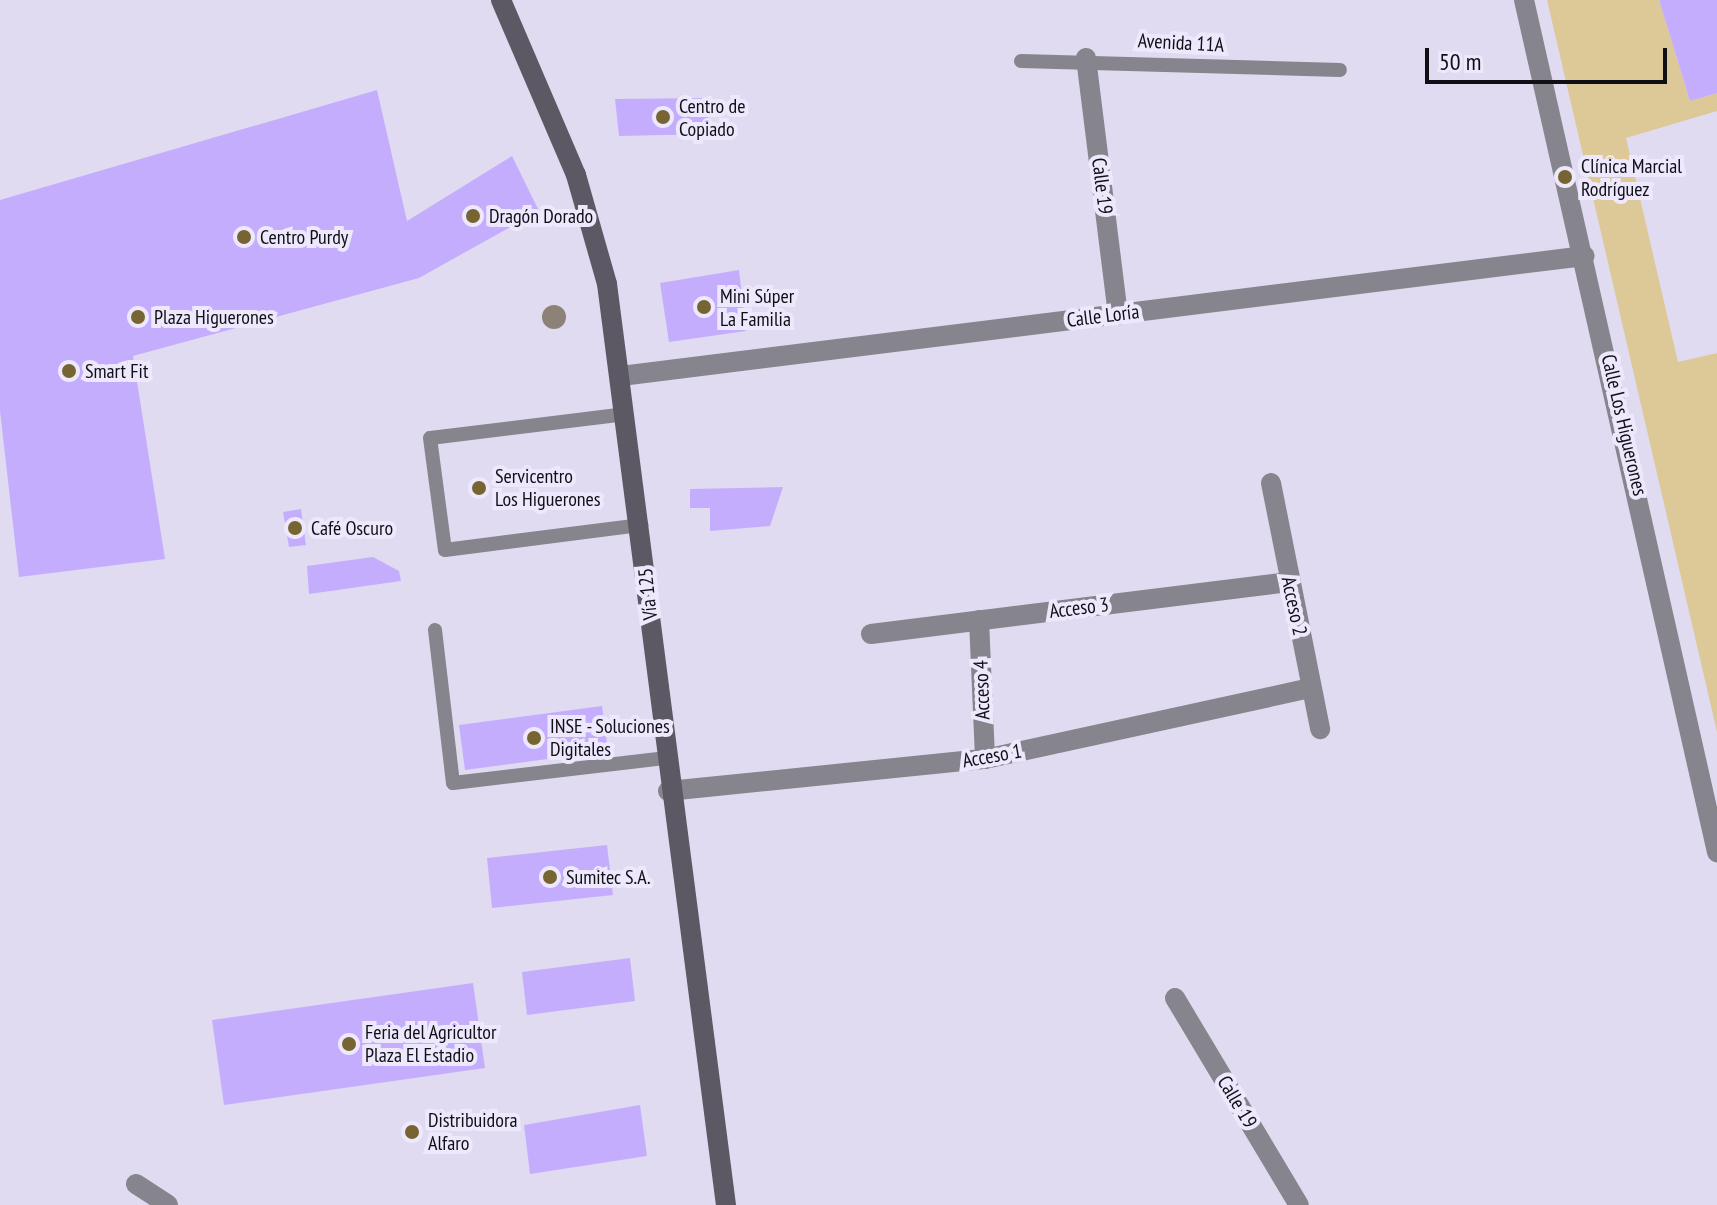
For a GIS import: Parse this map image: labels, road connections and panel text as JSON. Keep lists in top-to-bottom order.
{
  "streets": {
    "main road": ["Vía 125"],
    "street": [
      "Calle 19",
      "Calle Loría",
      "Calle Los Higuerones",
      "Acceso 2",
      "Acceso 3",
      "Acceso 4",
      "Acceso 1"
    ],
    "lane": ["Avenida 11A"]
  },
  "crossings": [
    ["Avenida 11A", "Calle 19"],
    ["Calle 19", "Calle Loría"],
    ["Calle Loría", "Calle Los Higuerones"],
    ["Calle Loría", "Vía 125"],
    ["Vía 125", "Acceso 1"],
    ["Acceso 2", "Acceso 3"],
    ["Acceso 2", "Acceso 1"],
    ["Acceso 3", "Acceso 4"],
    ["Acceso 4", "Acceso 1"]
  ],
  "places": [
    "Centro de Copiado",
    "Clínica Marcial Rodríguez",
    "Dragón Dorado",
    "Centro Purdy",
    "Mini Súper La Familia",
    "Plaza Higuerones",
    "Smart Fit",
    "Servicentro Los Higuerones",
    "Café Oscuro",
    "INSE - Soluciones Digitales",
    "Sumitec S.A.",
    "Feria del Agricultor Plaza El Estadio",
    "Distribuidora Alfaro"
  ],
  "scale_bar": "50 m"
}
